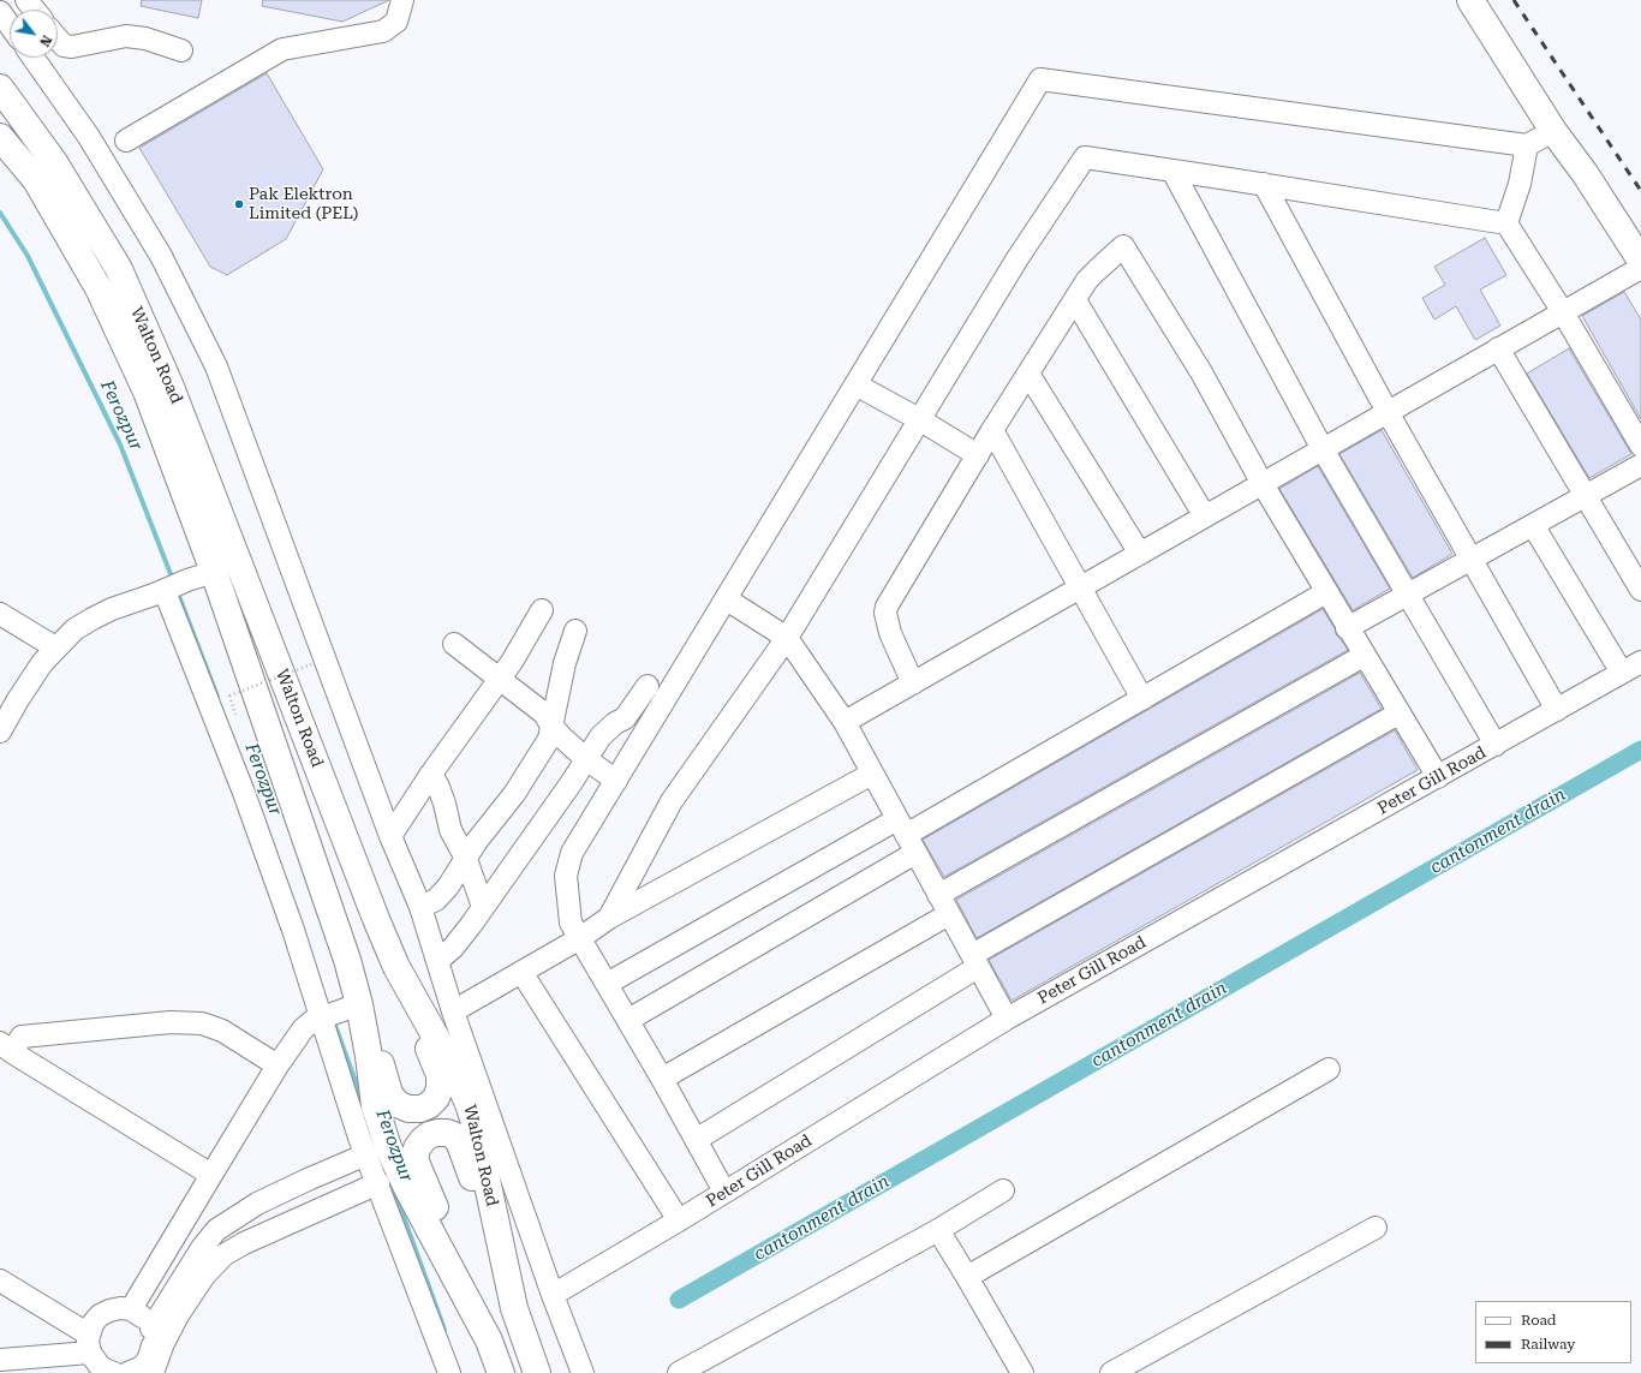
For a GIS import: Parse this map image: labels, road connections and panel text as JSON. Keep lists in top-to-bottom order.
{
  "streets": {
    "main road": ["Walton Road"],
    "street": ["Peter Gill Road"]
  },
  "water": ["Ferozpur", "cantonment drain"],
  "places": ["Pak Elektron Limited (PEL)"],
  "legend": ["Road", "Railway"],
  "north": "bottom right"
}
